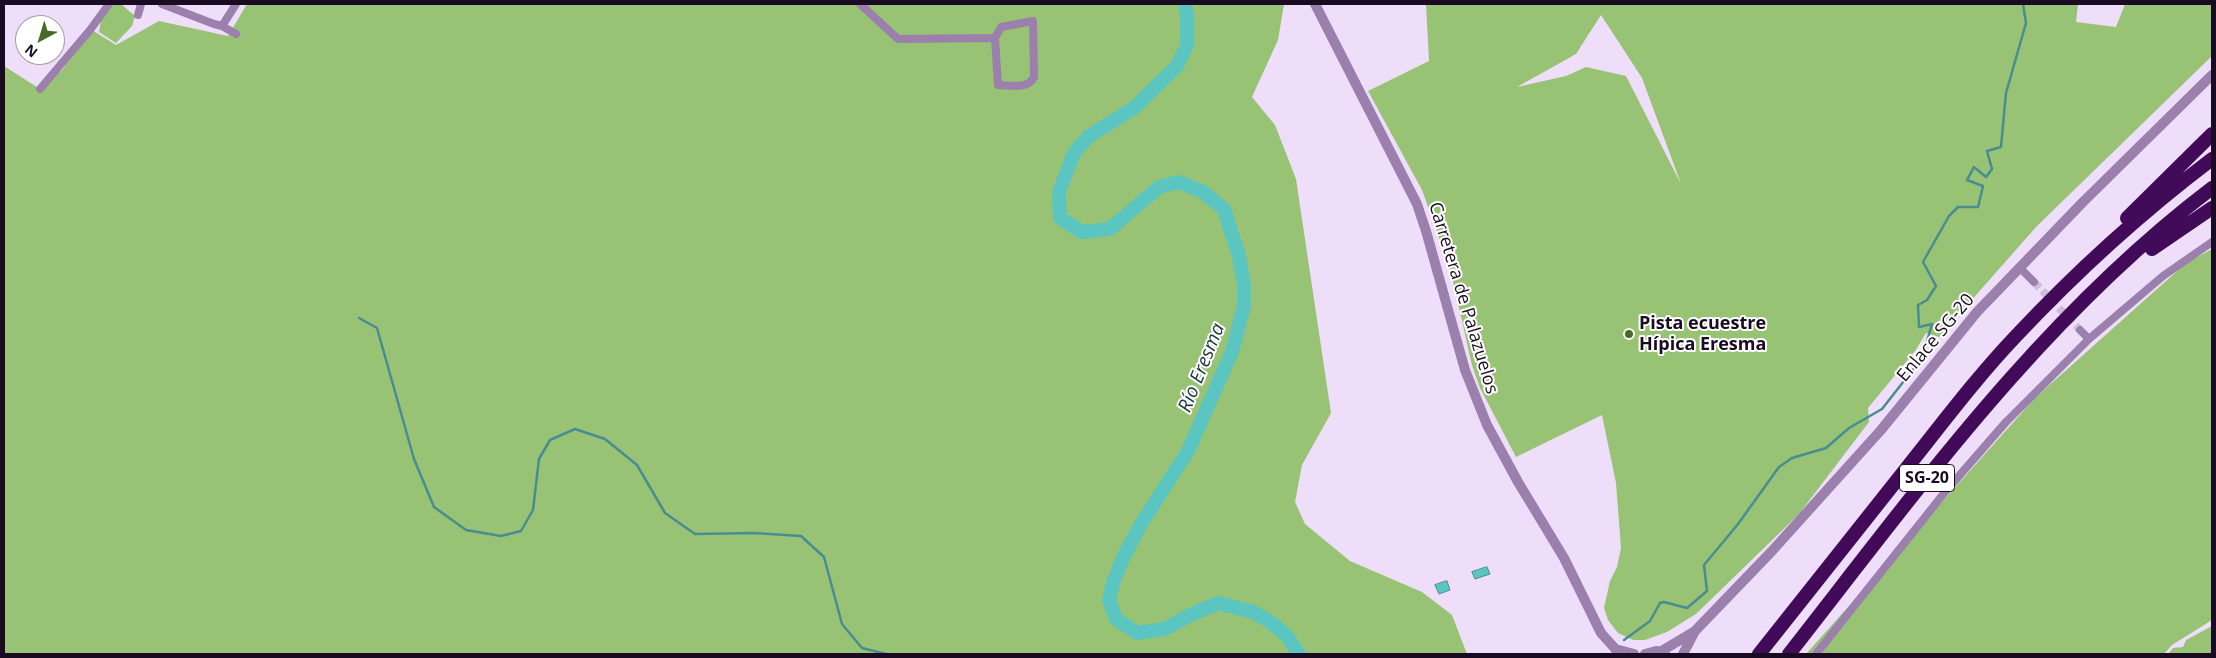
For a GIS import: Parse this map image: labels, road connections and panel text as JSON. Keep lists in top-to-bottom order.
{
  "streets": {
    "highway": ["SG-20"],
    "street": ["Carretera de Palazuelos", "Enlace SG-20"]
  },
  "water": ["Río Eresma"],
  "places": ["Pista ecuestre Hípica Eresma"],
  "north": "bottom left"
}
